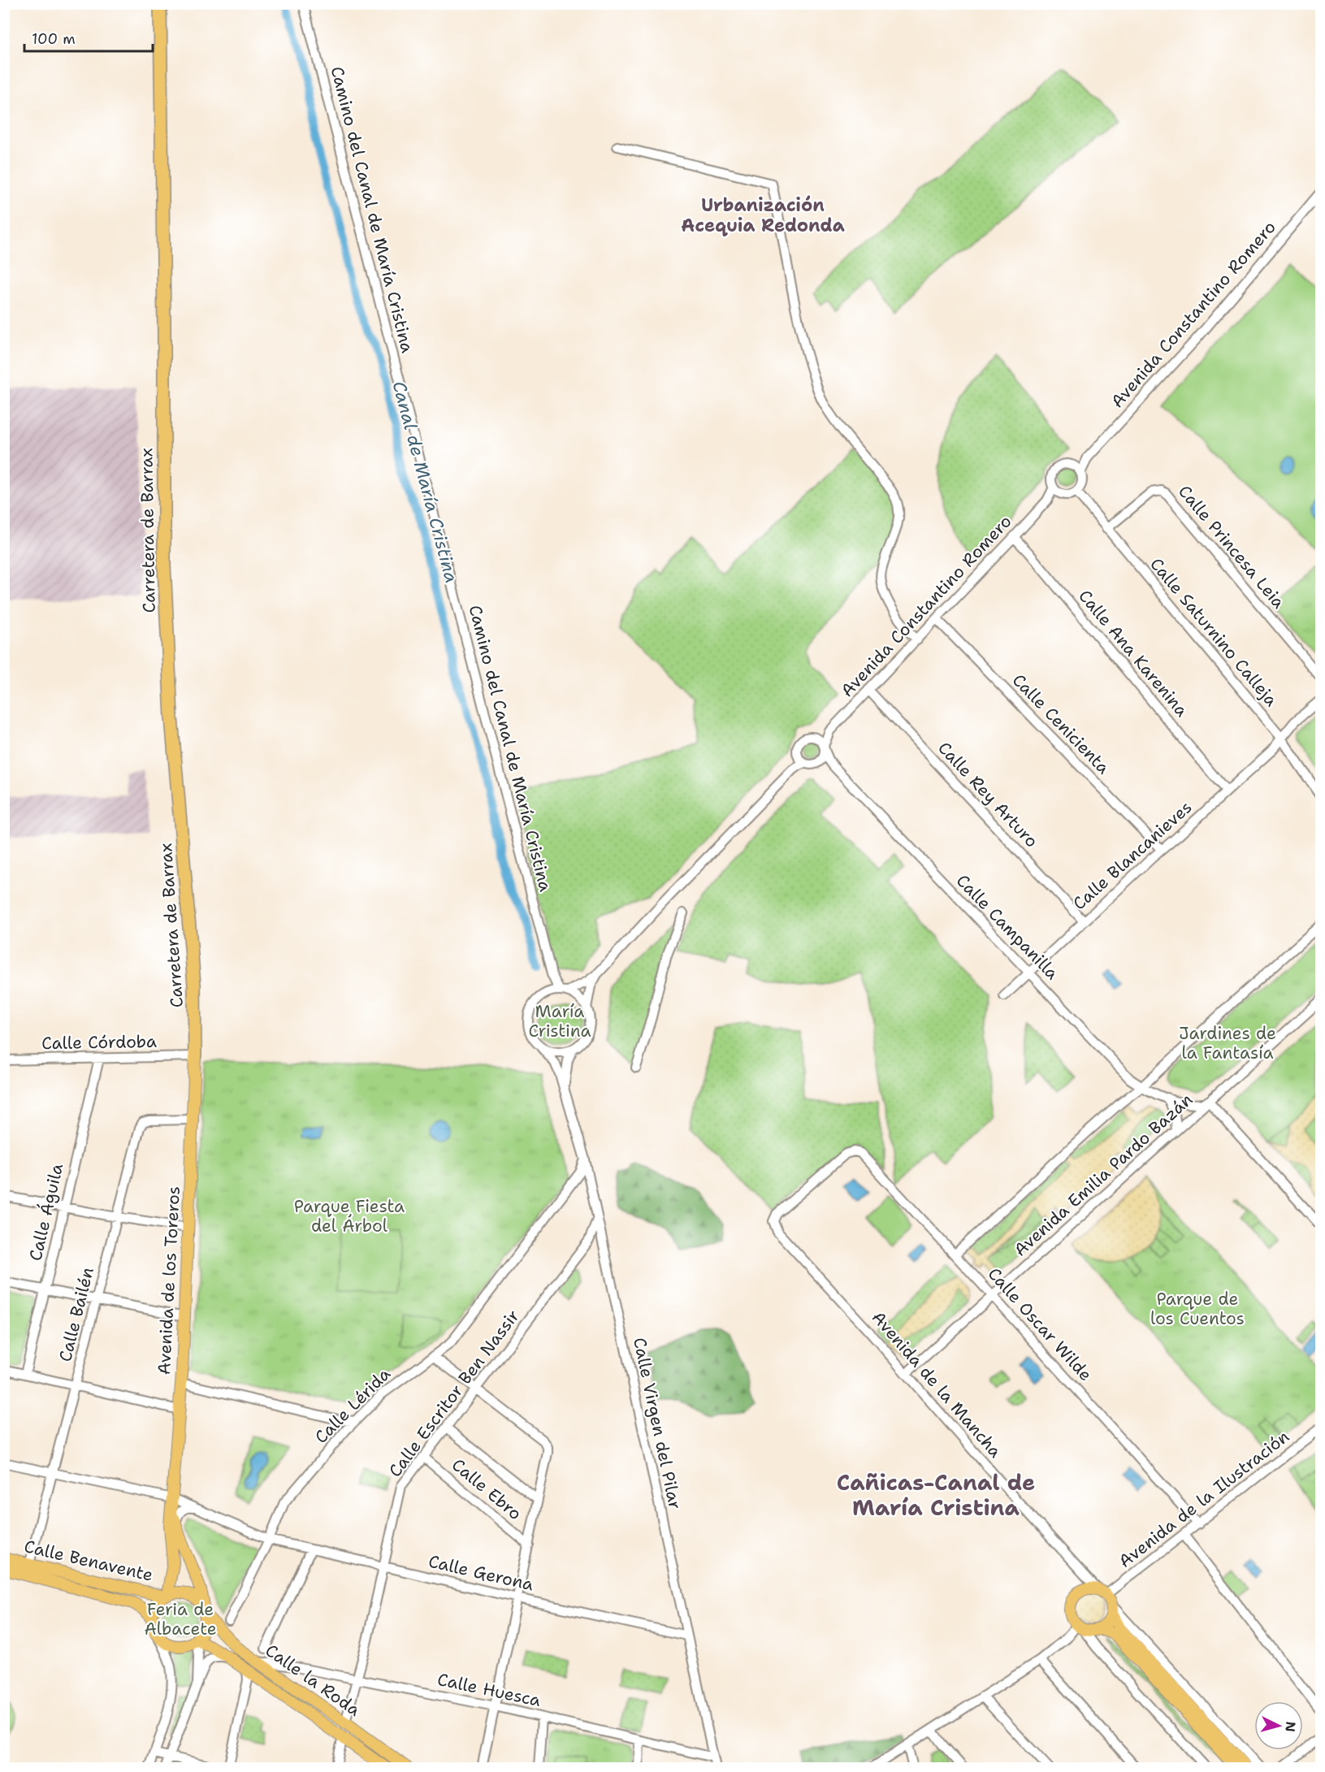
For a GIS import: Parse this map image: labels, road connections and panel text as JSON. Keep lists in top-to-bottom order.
{
  "streets": {
    "highway": ["Carretera de Barrax"],
    "main road": ["Avenida de los Toreros", "Calle Benavente", "Calle la Roda"],
    "street": [
      "Camino del Canal de María Cristina",
      "Avenida Constantino Romero",
      "Calle Princesa Leia",
      "Calle Saturnino Calleja",
      "Calle Ana Karenina",
      "Calle Cenicienta",
      "Calle Rey Arturo",
      "Calle Blancanieves",
      "Calle Campanilla",
      "Calle Córdoba",
      "Avenida Emilia Pardo Bazán",
      "Calle Águila",
      "Calle Bailén",
      "Calle Oscar Wilde",
      "Avenida de la Mancha",
      "Calle Escritor Ben Nassir",
      "Calle Lérida",
      "Calle Virgen del Pilar",
      "Calle Ebro",
      "Avenida de la Ilustración",
      "Calle Gerona",
      "Calle Huesca"
    ]
  },
  "crossings": [
    ["Camino del Canal de María Cristina", "Calle Virgen del Pilar"],
    ["Avenida Constantino Romero", "Calle Saturnino Calleja"],
    ["Avenida Constantino Romero", "Calle Ana Karenina"],
    ["Avenida Constantino Romero", "Calle Cenicienta"],
    ["Avenida Constantino Romero", "Calle Rey Arturo"],
    ["Avenida Constantino Romero", "Calle Campanilla"],
    ["Carretera de Barrax", "Calle Córdoba"],
    ["Carretera de Barrax", "Avenida de los Toreros"],
    ["Calle Princesa Leia", "Calle Saturnino Calleja"],
    ["Calle Saturnino Calleja", "Calle Blancanieves"],
    ["Calle Ana Karenina", "Calle Blancanieves"],
    ["Calle Cenicienta", "Calle Blancanieves"],
    ["Calle Rey Arturo", "Calle Blancanieves"],
    ["Calle Blancanieves", "Calle Campanilla"],
    ["Calle Campanilla", "Avenida Emilia Pardo Bazán"],
    ["Calle Córdoba", "Calle Águila"],
    ["Calle Córdoba", "Avenida de los Toreros"],
    ["Avenida Emilia Pardo Bazán", "Calle Oscar Wilde"],
    ["Avenida Emilia Pardo Bazán", "Avenida de la Mancha"],
    ["Avenida de los Toreros", "Calle Bailén"],
    ["Avenida de los Toreros", "Calle Benavente"],
    ["Avenida de los Toreros", "Calle Gerona"],
    ["Avenida de los Toreros", "Calle la Roda"],
    ["Calle Bailén", "Calle Benavente"],
    ["Calle Bailén", "Calle Gerona"],
    ["Calle Oscar Wilde", "Avenida de la Mancha"],
    ["Calle Oscar Wilde", "Avenida de la Ilustración"],
    ["Avenida de la Mancha", "Avenida de la Ilustración"],
    ["Calle Escritor Ben Nassir", "Calle Virgen del Pilar"],
    ["Calle Escritor Ben Nassir", "Calle Ebro"],
    ["Calle Escritor Ben Nassir", "Calle Gerona"],
    ["Calle Escritor Ben Nassir", "Calle la Roda"],
    ["Calle Escritor Ben Nassir", "Calle Huesca"],
    ["Calle Lérida", "Calle Virgen del Pilar"],
    ["Calle Lérida", "Calle Gerona"],
    ["Calle Virgen del Pilar", "Calle Gerona"],
    ["Calle Virgen del Pilar", "Calle Huesca"],
    ["Calle Benavente", "Calle la Roda"],
    ["Calle la Roda", "Calle Huesca"]
  ],
  "districts": ["Urbanización Acequia Redonda", "Cañicas-Canal de María Cristina"],
  "water": ["Canal de María Cristina"],
  "parks": [
    "María Cristina",
    "Jardines de la Fantasía",
    "Parque Fiesta del Árbol",
    "Parque de los Cuentos",
    "Feria de Albacete"
  ],
  "scale_bar": "100 m",
  "north": "right"
}
